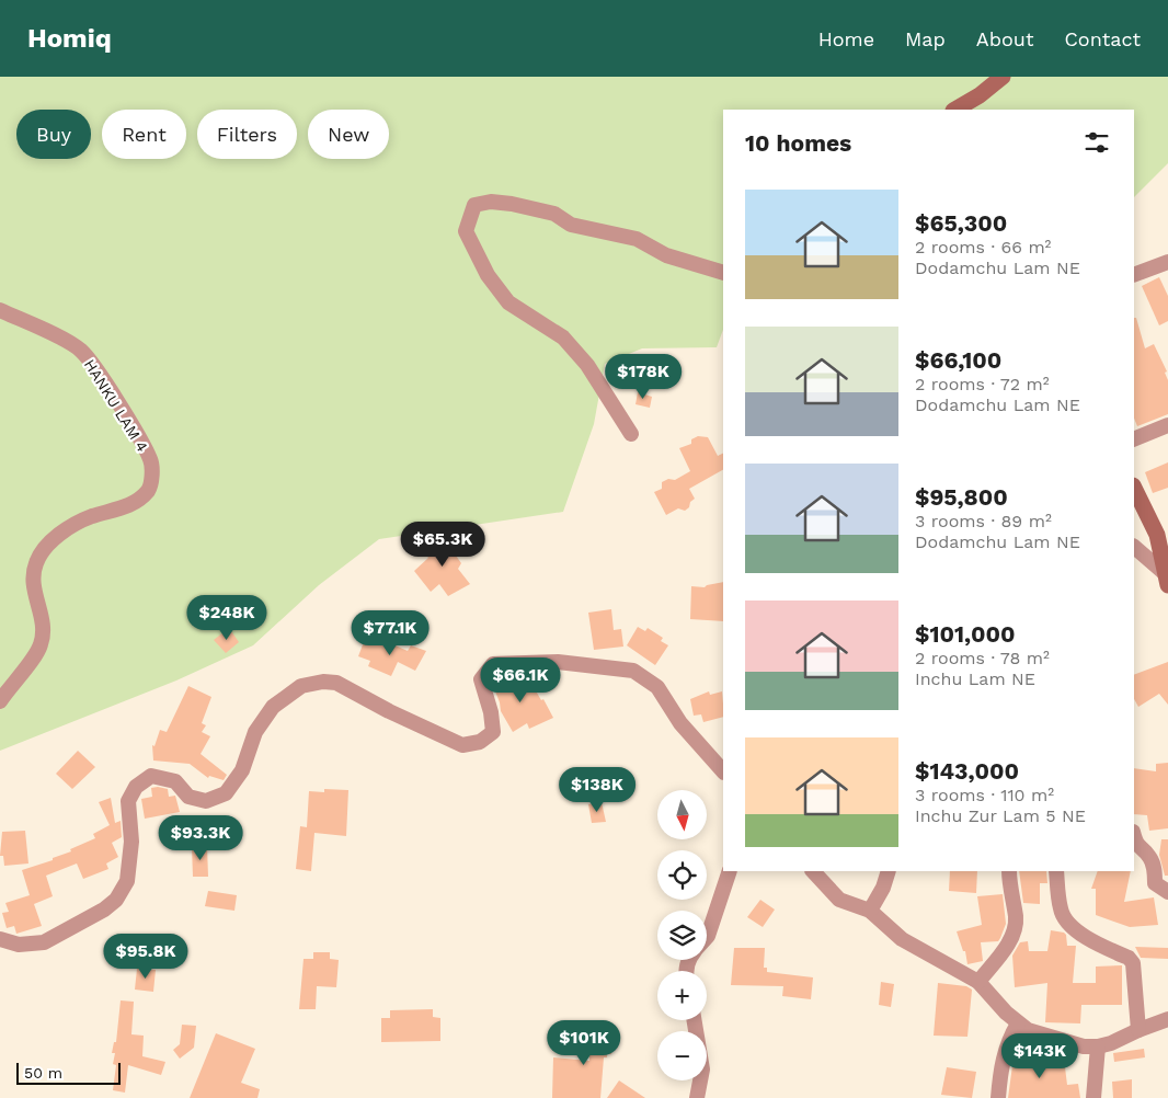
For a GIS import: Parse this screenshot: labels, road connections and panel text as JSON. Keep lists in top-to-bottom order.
{
  "streets": {
    "street": ["HANKU LAM 4"]
  },
  "scale_bar": "50 m",
  "north": "bottom",
  "page": {
    "header": "Homiq",
    "nav": [
      "Home",
      "Map",
      "About",
      "Contact"
    ],
    "chip": [
      "Buy",
      "Rent",
      "Filters",
      "New"
    ],
    "heading": "10 homes",
    "list": [
      {
        "name": "$65,300",
        "note": "2 rooms · 66 m² · Dodamchu Lam NE"
      },
      {
        "name": "$66,100",
        "note": "2 rooms · 72 m² · Dodamchu Lam NE"
      },
      {
        "name": "$95,800",
        "note": "3 rooms · 89 m² · Dodamchu Lam NE"
      },
      {
        "name": "$101,000",
        "note": "2 rooms · 78 m² · Inchu Lam NE"
      },
      {
        "name": "$143,000",
        "note": "3 rooms · 110 m² · Inchu Zur Lam 5 NE"
      }
    ],
    "price": [
      "$178K",
      "$65.3K",
      "$248K",
      "$77.1K",
      "$66.1K",
      "$138K",
      "$93.3K",
      "$95.8K",
      "$101K",
      "$143K"
    ],
    "map_buttons": ["+", "−"],
    "scale": "50 m"
  }
}
